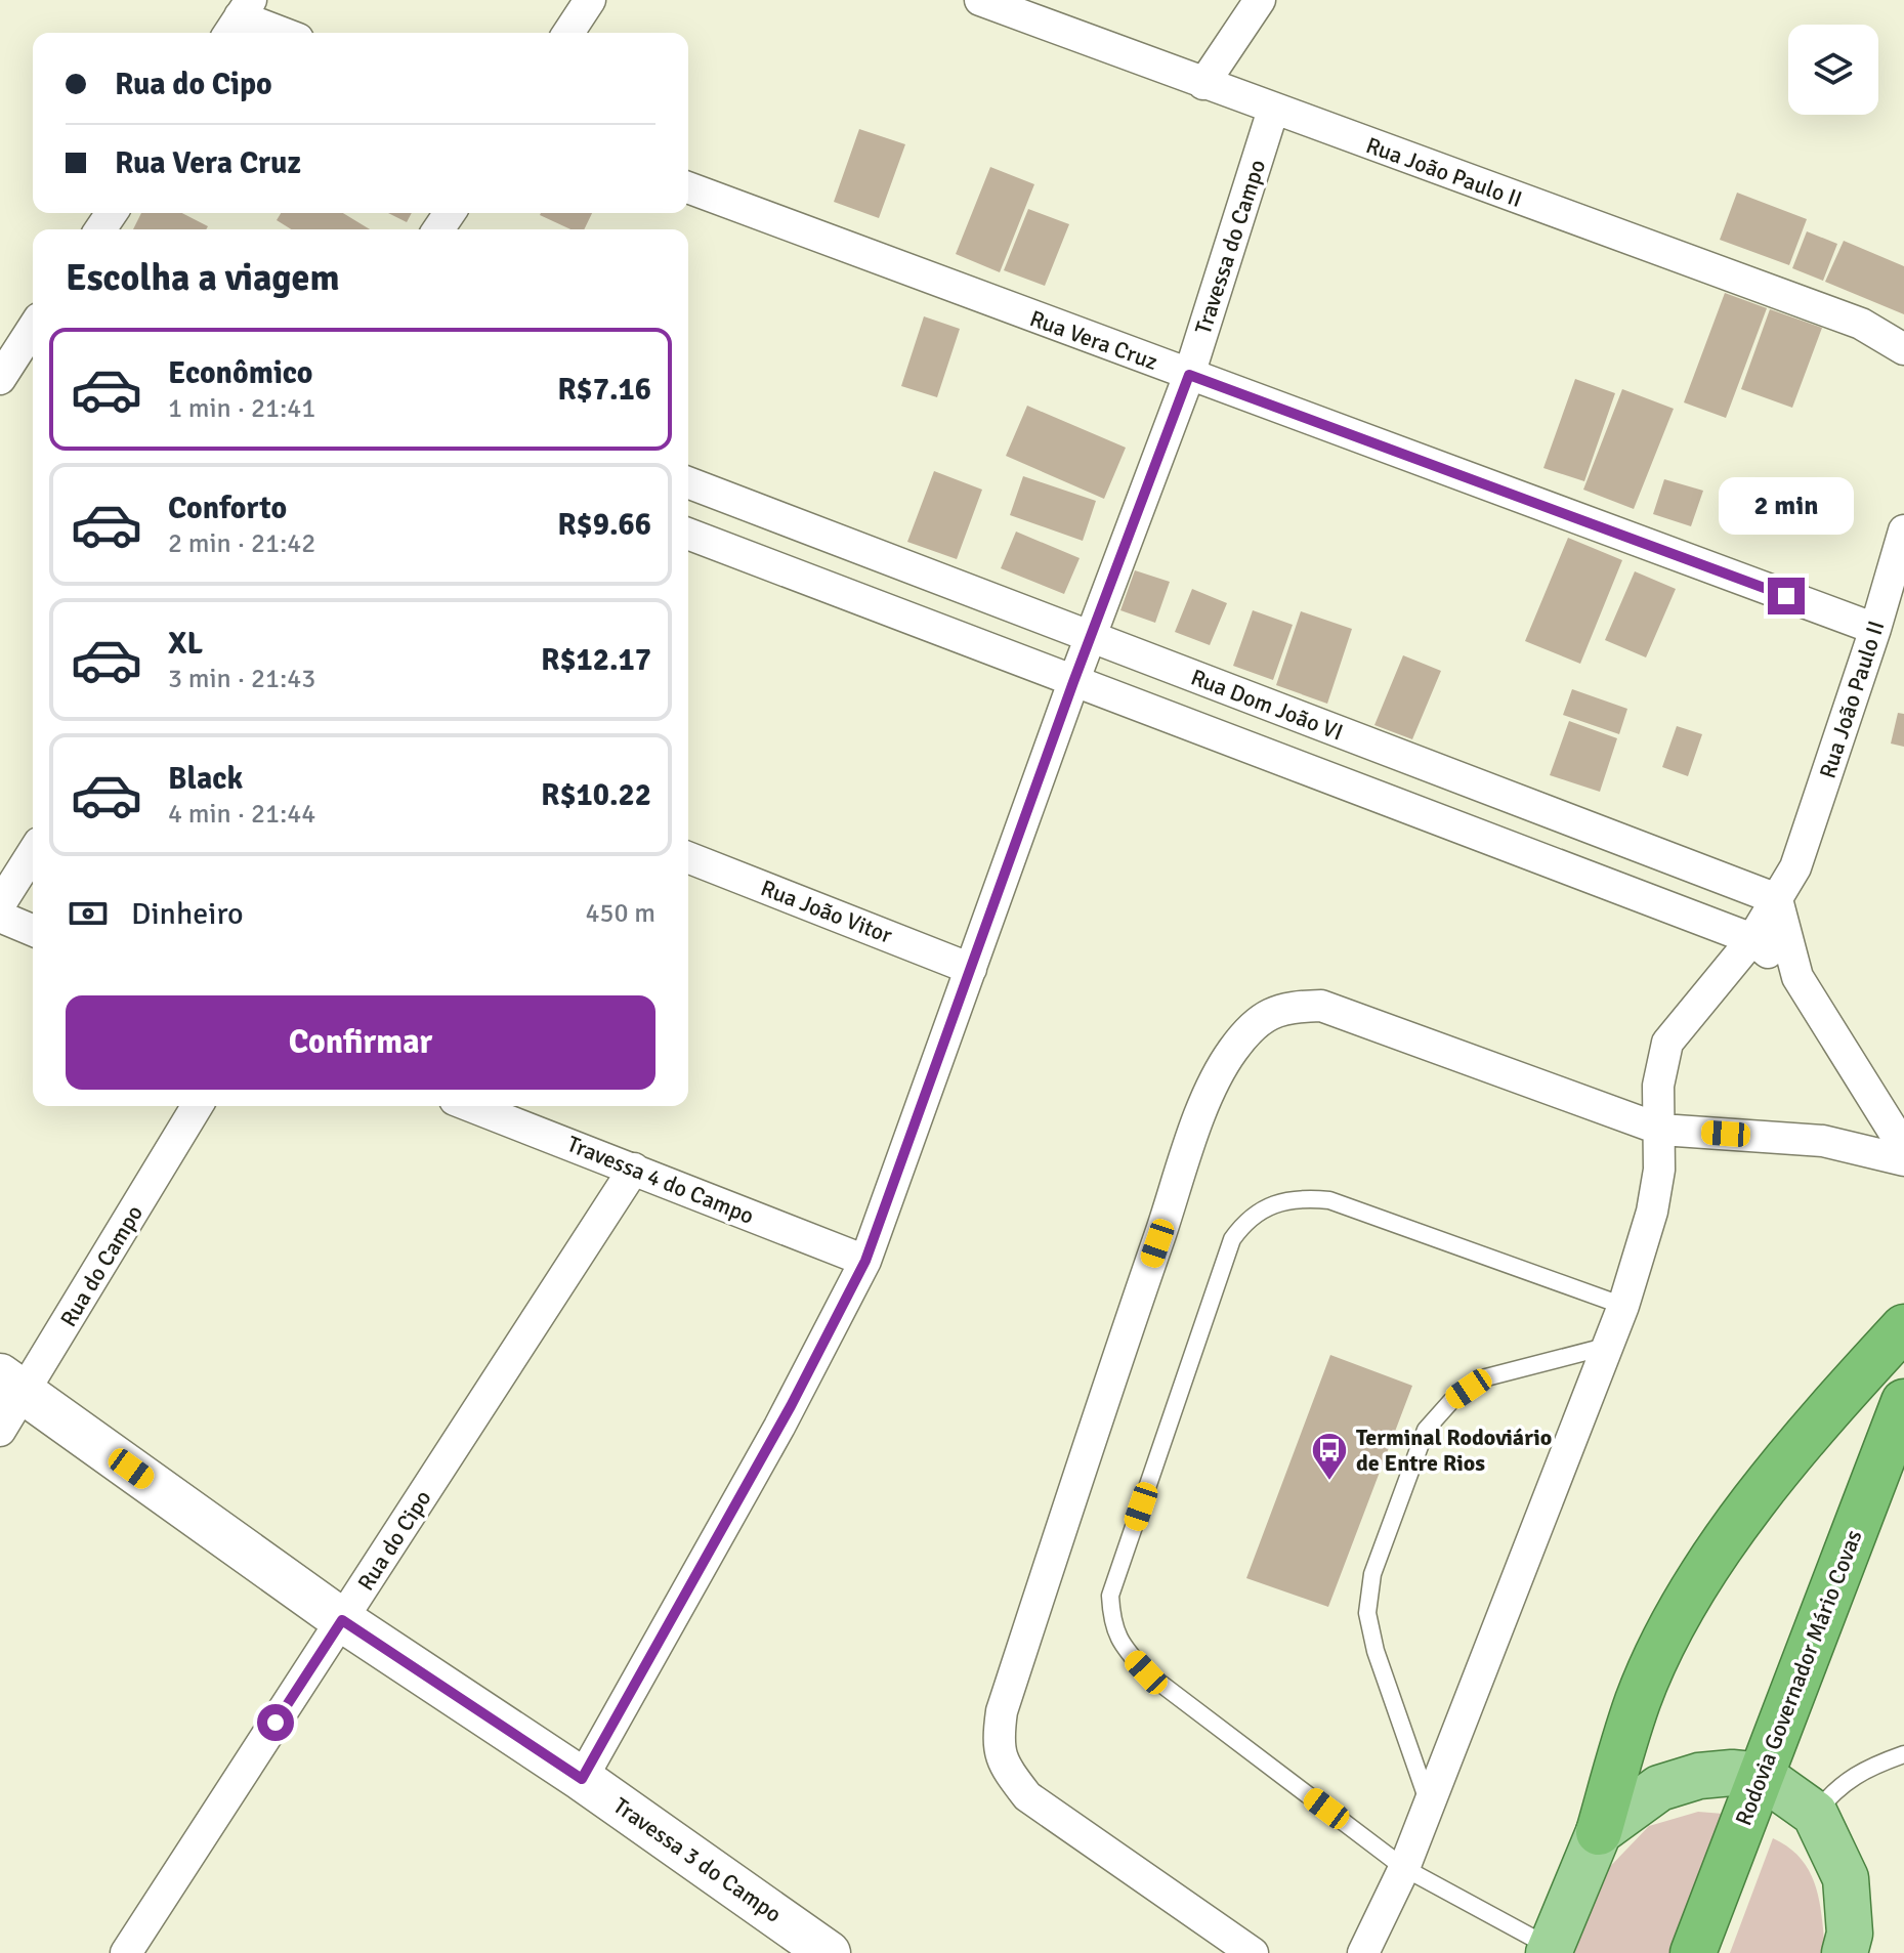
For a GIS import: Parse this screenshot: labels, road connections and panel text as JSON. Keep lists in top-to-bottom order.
{
  "streets": {
    "highway": ["Rodovia Governador Mário Covas"],
    "main road": ["Travessa 3 do Campo"],
    "street": [
      "Rua João Paulo II",
      "Travessa do Campo",
      "Rua Vera Cruz",
      "Rua Dom João VI",
      "Rua João Vitor",
      "Travessa 4 do Campo",
      "Rua do Campo",
      "Rua do Cipo"
    ]
  },
  "crossings": [
    ["Rua João Paulo II", "Travessa do Campo"],
    ["Rua João Paulo II", "Rua Vera Cruz"],
    ["Rua João Paulo II", "Rua Dom João VI"],
    ["Travessa do Campo", "Rua Vera Cruz"],
    ["Travessa do Campo", "Rua Dom João VI"],
    ["Travessa do Campo", "Rua João Vitor"],
    ["Travessa do Campo", "Travessa 4 do Campo"],
    ["Travessa do Campo", "Travessa 3 do Campo"],
    ["Travessa 4 do Campo", "Rua do Cipo"],
    ["Rua do Campo", "Travessa 3 do Campo"],
    ["Rua do Cipo", "Travessa 3 do Campo"]
  ],
  "places": {
    "bus stop": ["Terminal Rodoviário de Entre Rios"]
  },
  "page": {
    "banner": ["Rua do Cipo", "Rua Vera Cruz"],
    "heading": "Escolha a viagem",
    "list": [
      {
        "name": "Econômico",
        "note": "1 min · 21:41",
        "value": "R$7.16"
      },
      {
        "name": "Conforto",
        "note": "2 min · 21:42",
        "value": "R$9.66"
      },
      {
        "name": "XL",
        "note": "3 min · 21:43",
        "value": "R$12.17"
      },
      {
        "name": "Black",
        "note": "4 min · 21:44",
        "value": "R$10.22"
      }
    ],
    "bubble": "2 min",
    "pay": ["Dinheiro", "450 m"],
    "buttons": "Confirmar"
  }
}
